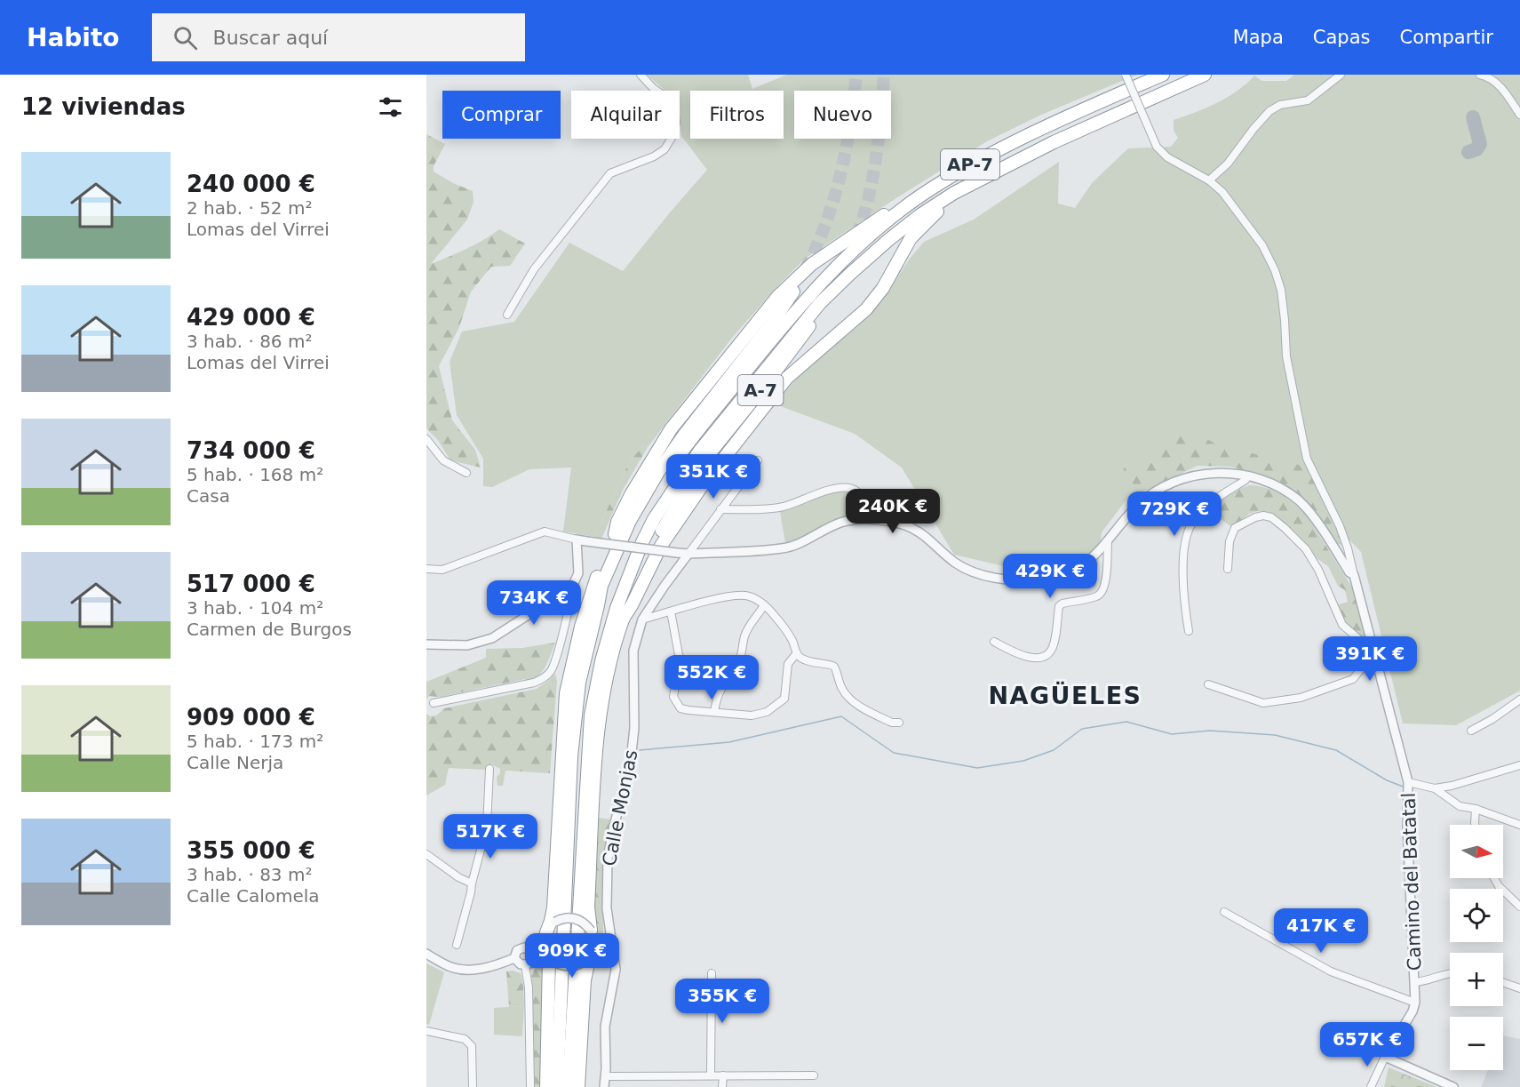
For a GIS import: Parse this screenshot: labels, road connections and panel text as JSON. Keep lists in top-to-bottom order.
{
  "streets": {
    "highway": ["AP-7", "A-7"],
    "street": ["Calle Monjas", "Camino del Batatal"]
  },
  "crossings": [
    ["AP-7", "A-7"]
  ],
  "districts": ["NAGÜELES"],
  "north": "right",
  "page": {
    "header": "Habito",
    "search": "Buscar aquí",
    "nav": ["Mapa", "Capas", "Compartir"],
    "heading": "12 viviendas",
    "chip": [
      "Comprar",
      "Alquilar",
      "Filtros",
      "Nuevo"
    ],
    "list": [
      {
        "name": "240 000 €",
        "note": "2 hab. · 52 m² · Lomas del Virrei"
      },
      {
        "name": "429 000 €",
        "note": "3 hab. · 86 m² · Lomas del Virrei"
      },
      {
        "name": "734 000 €",
        "note": "5 hab. · 168 m² · Casa"
      },
      {
        "name": "517 000 €",
        "note": "3 hab. · 104 m² · Carmen de Burgos"
      },
      {
        "name": "909 000 €",
        "note": "5 hab. · 173 m² · Calle Nerja"
      },
      {
        "name": "355 000 €",
        "note": "3 hab. · 83 m² · Calle Calomela"
      }
    ],
    "price": [
      "351K €",
      "240K €",
      "729K €",
      "429K €",
      "734K €",
      "391K €",
      "552K €",
      "517K €",
      "417K €",
      "909K €",
      "355K €",
      "657K €"
    ],
    "map_buttons": ["+", "−"]
  }
}
